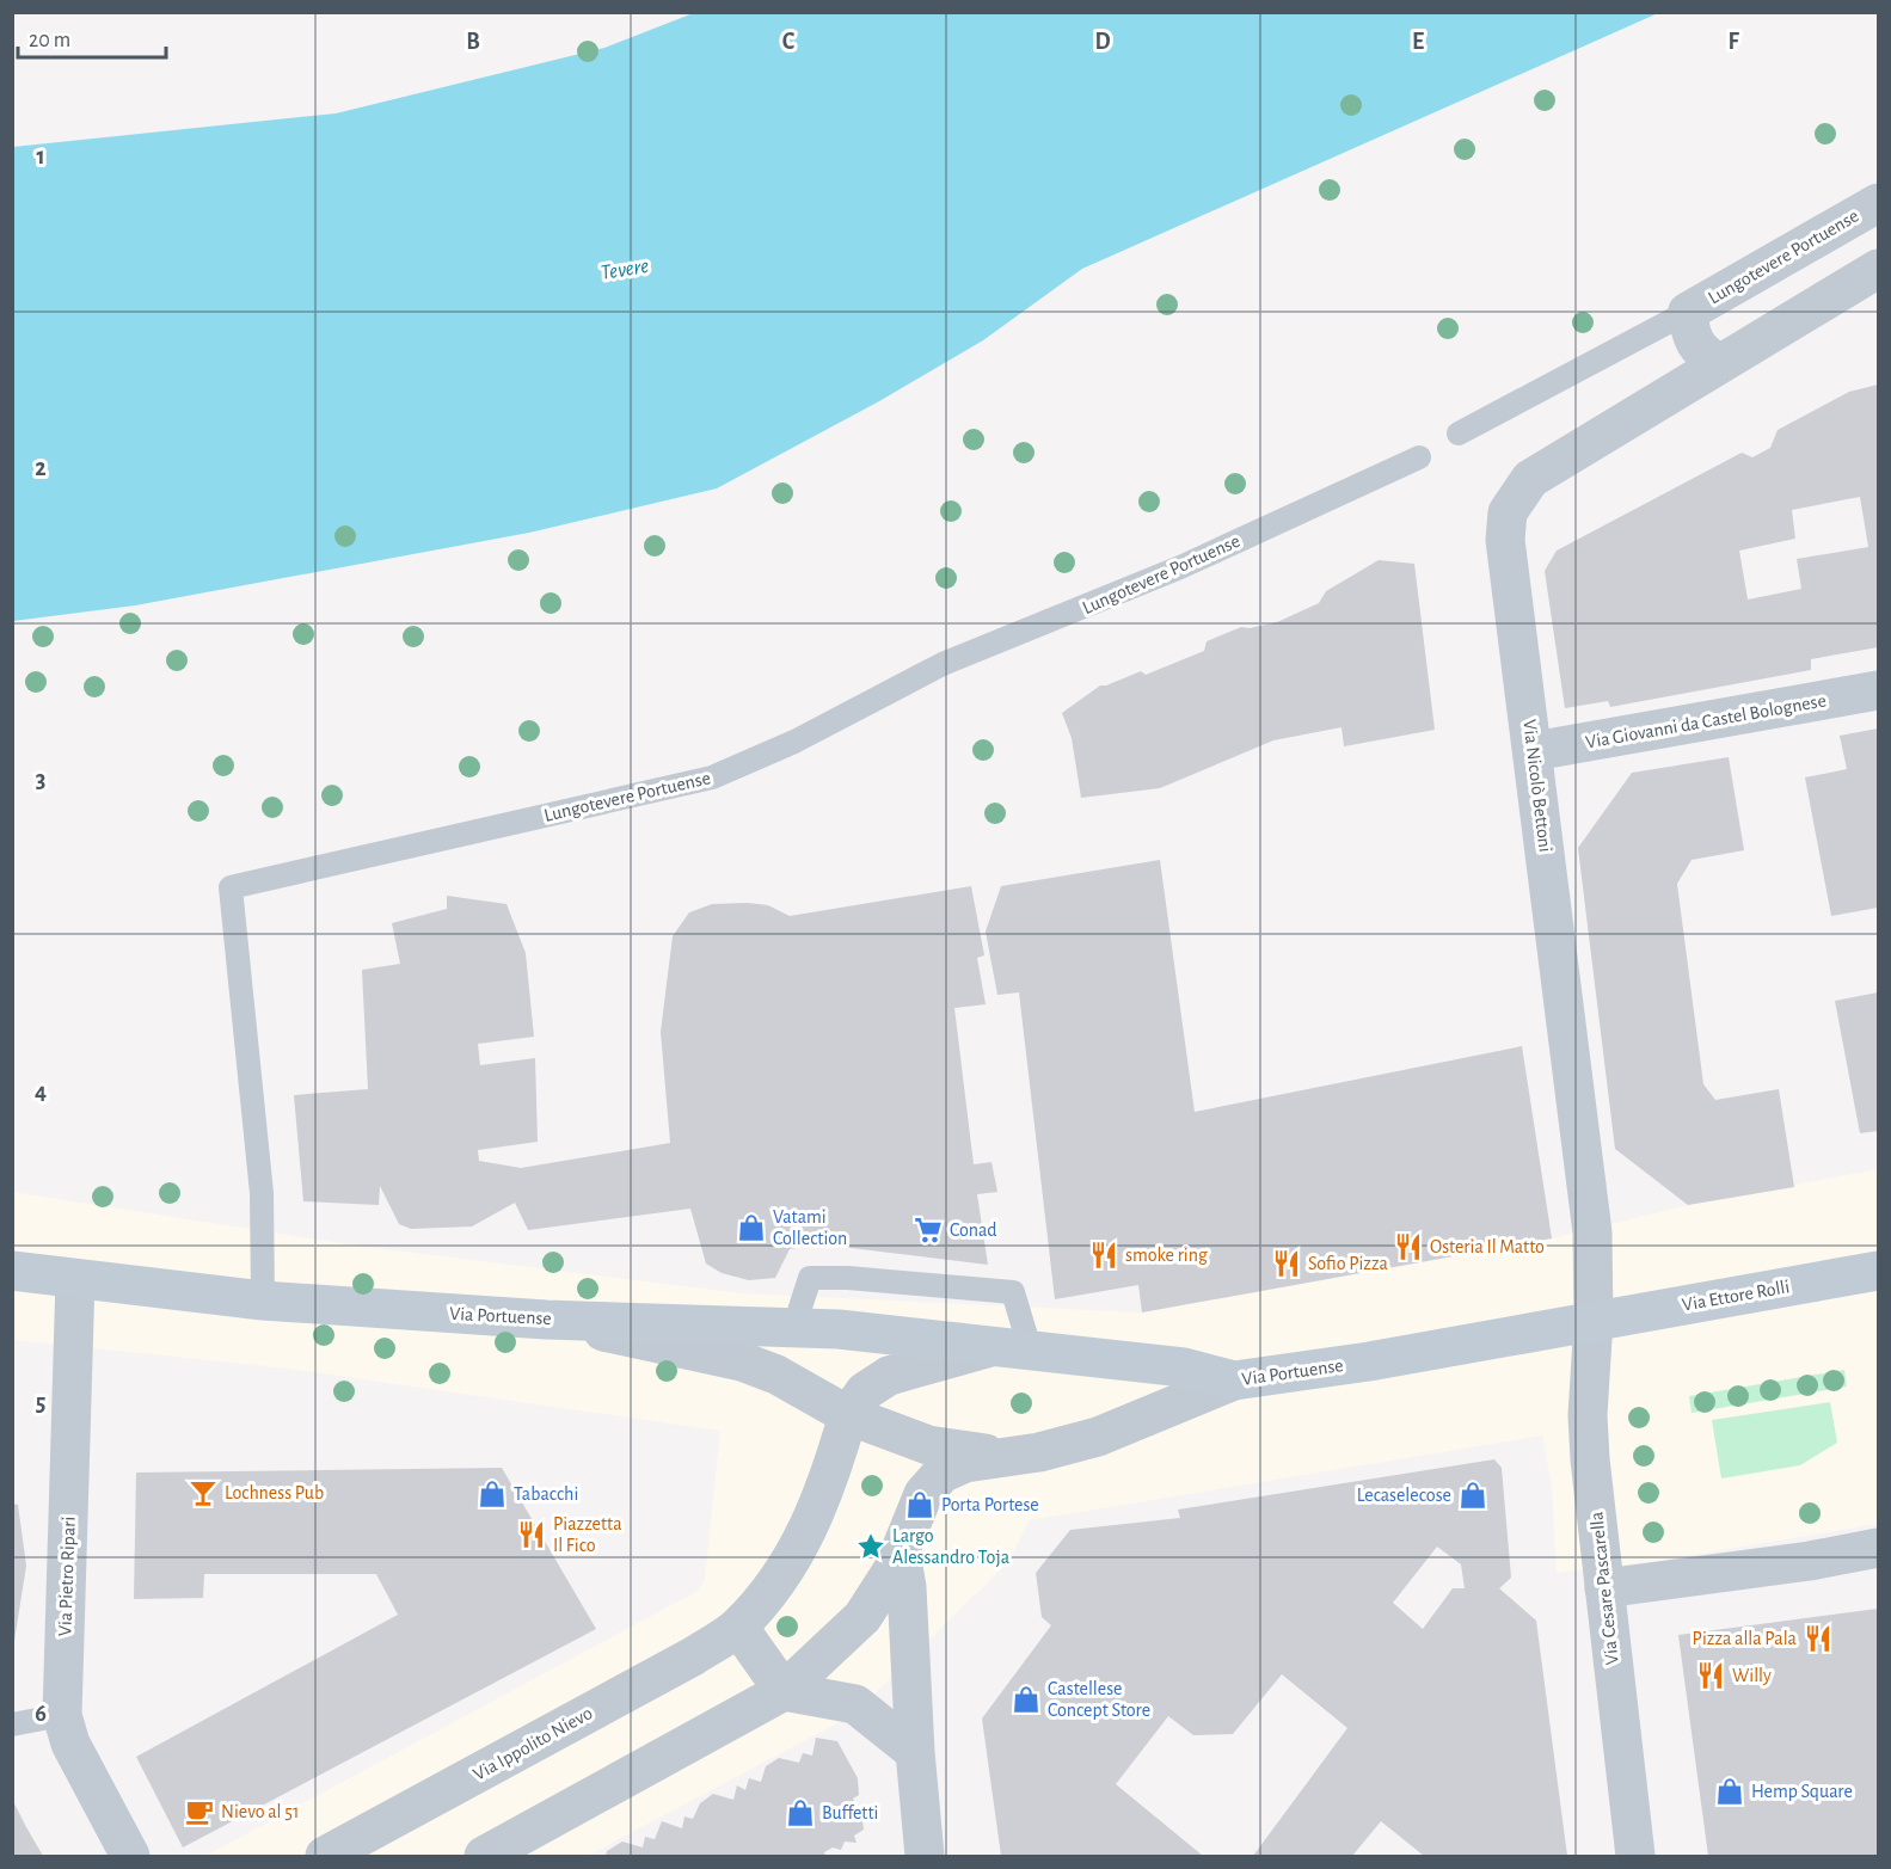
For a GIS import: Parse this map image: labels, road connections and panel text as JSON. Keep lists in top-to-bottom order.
{
  "streets": {
    "main road": ["Via Ettore Rolli", "Via Portuense"],
    "street": [
      "Lungotevere Portuense",
      "Via Giovanni da Castel Bolognese",
      "Via Nicolò Bettoni",
      "Via Pietro Ripari",
      "Via Cesare Pascarella",
      "Via Ippolito Nievo"
    ]
  },
  "crossings": [
    ["Lungotevere Portuense", "Via Nicolò Bettoni"],
    ["Lungotevere Portuense", "Via Portuense"],
    ["Via Giovanni da Castel Bolognese", "Via Nicolò Bettoni"],
    ["Via Nicolò Bettoni", "Via Ettore Rolli"],
    ["Via Nicolò Bettoni", "Via Portuense"],
    ["Via Nicolò Bettoni", "Via Cesare Pascarella"],
    ["Via Ettore Rolli", "Via Portuense"],
    ["Via Ettore Rolli", "Via Cesare Pascarella"],
    ["Via Portuense", "Via Pietro Ripari"],
    ["Via Portuense", "Via Cesare Pascarella"]
  ],
  "water": ["Tevere"],
  "places": {
    "shop": [
      "Vatami Collection",
      "Tabacchi",
      "Lecaselecose",
      "Porta Portese",
      "Castellese Concept Store",
      "Hemp Square",
      "Buffetti"
    ],
    "supermarket": ["Conad"],
    "restaurant": [
      "Osteria Il Matto",
      "smoke ring",
      "Sofio Pizza",
      "Piazzetta Il Fico",
      "Pizza alla Pala",
      "Willy"
    ],
    "bar": ["Lochness Pub"],
    "place": ["Largo Alessandro Toja"],
    "cafe": ["Nievo al 51"]
  },
  "scale_bar": "20 m",
  "grid": {
    "columns": [
      "B",
      "C",
      "D",
      "E",
      "F"
    ],
    "rows": [
      "1",
      "2",
      "3",
      "4",
      "5",
      "6"
    ]
  }
}
